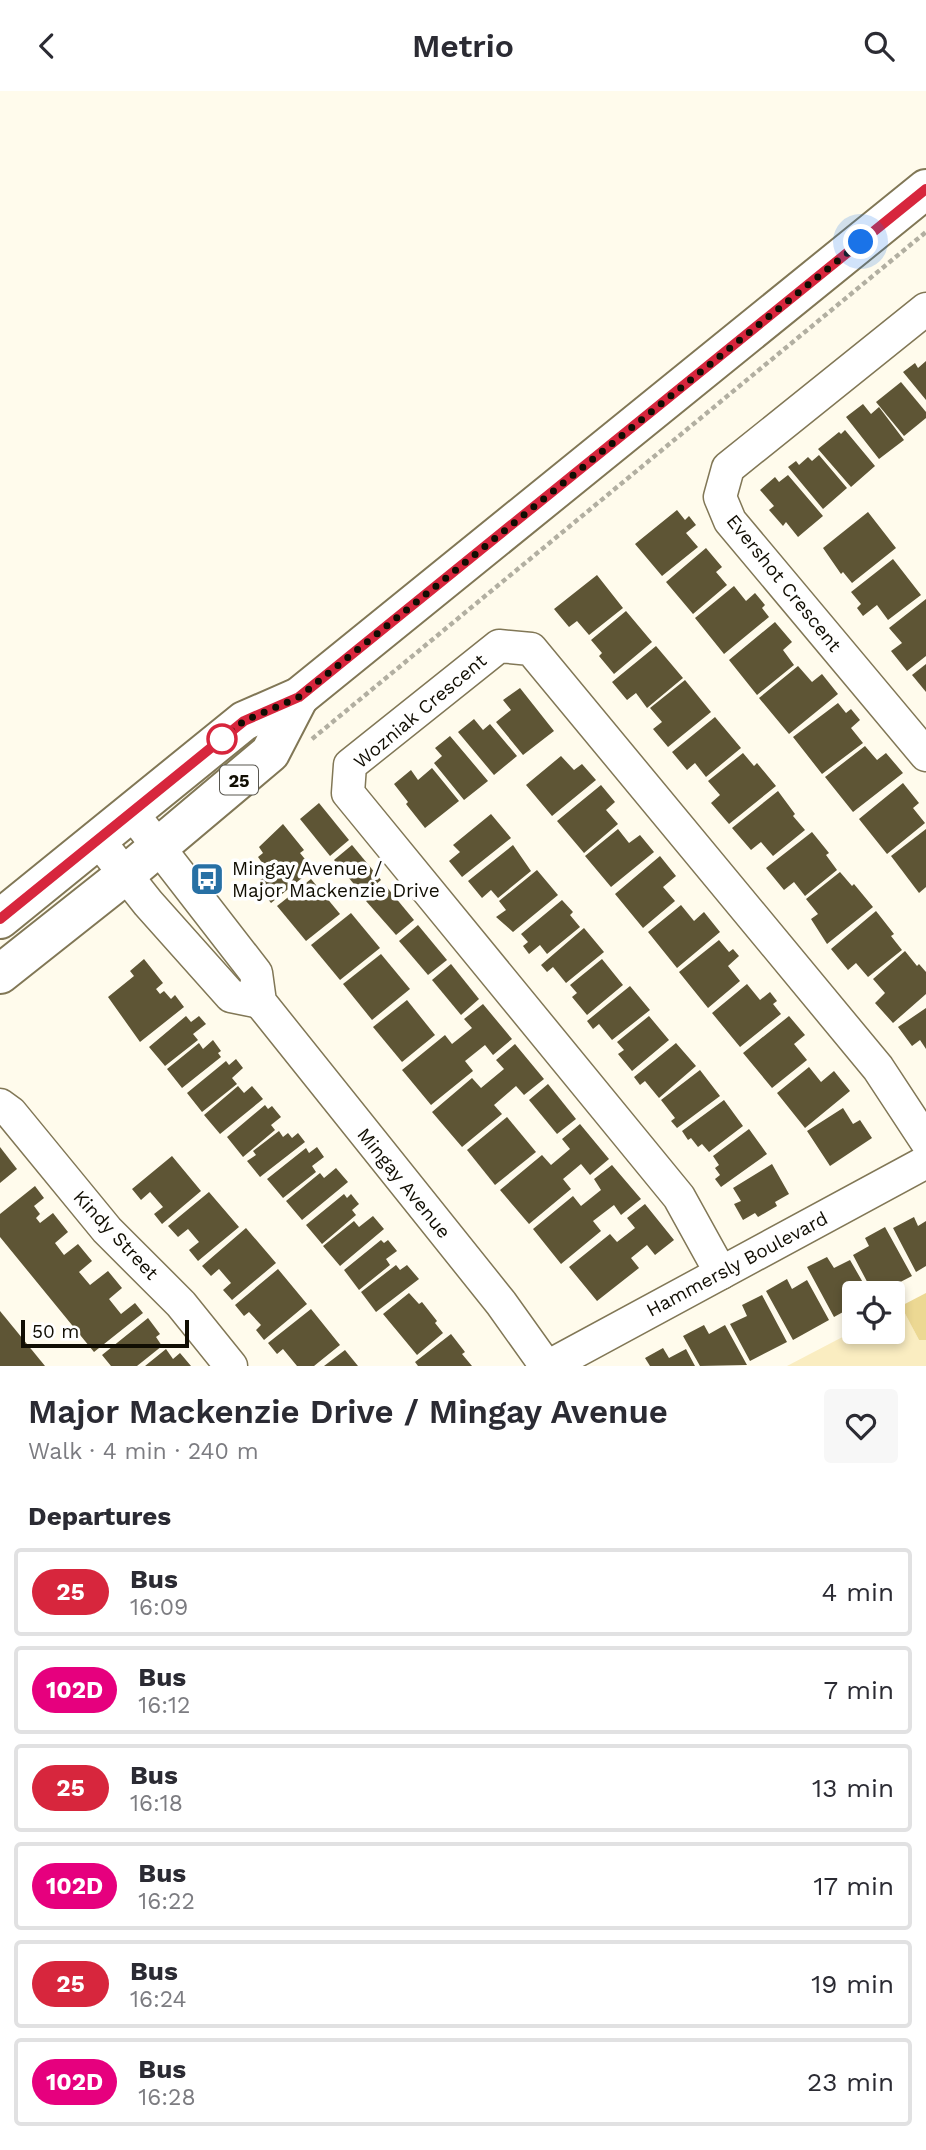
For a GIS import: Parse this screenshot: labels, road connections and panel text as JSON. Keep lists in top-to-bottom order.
{
  "streets": {
    "main road": ["25"],
    "street": [
      "Evershot Crescent",
      "Wozniak Crescent",
      "Mingay Avenue",
      "Kindy Street",
      "Hammersly Boulevard"
    ]
  },
  "crossings": [
    ["Wozniak Crescent", "Hammersly Boulevard"],
    ["25", "Mingay Avenue"],
    ["Mingay Avenue", "Hammersly Boulevard"]
  ],
  "places": {
    "bus stop": ["Mingay Avenue / Major Mackenzie Drive"]
  },
  "lines": ["bus line 25"],
  "scale_bar": "50 m",
  "page": {
    "header": "Metrio",
    "scale": "50 m",
    "heading": [
      ["Major Mackenzie Drive / Mingay Avenue", "Walk · 4 min · 240 m"],
      "Departures"
    ],
    "list": [
      {
        "mark": "25",
        "name": "Bus",
        "note": "16:09",
        "value": "4 min"
      },
      {
        "mark": "102D",
        "name": "Bus",
        "note": "16:12",
        "value": "7 min"
      },
      {
        "mark": "25",
        "name": "Bus",
        "note": "16:18",
        "value": "13 min"
      },
      {
        "mark": "102D",
        "name": "Bus",
        "note": "16:22",
        "value": "17 min"
      },
      {
        "mark": "25",
        "name": "Bus",
        "note": "16:24",
        "value": "19 min"
      },
      {
        "mark": "102D",
        "name": "Bus",
        "note": "16:28",
        "value": "23 min"
      }
    ]
  }
}
